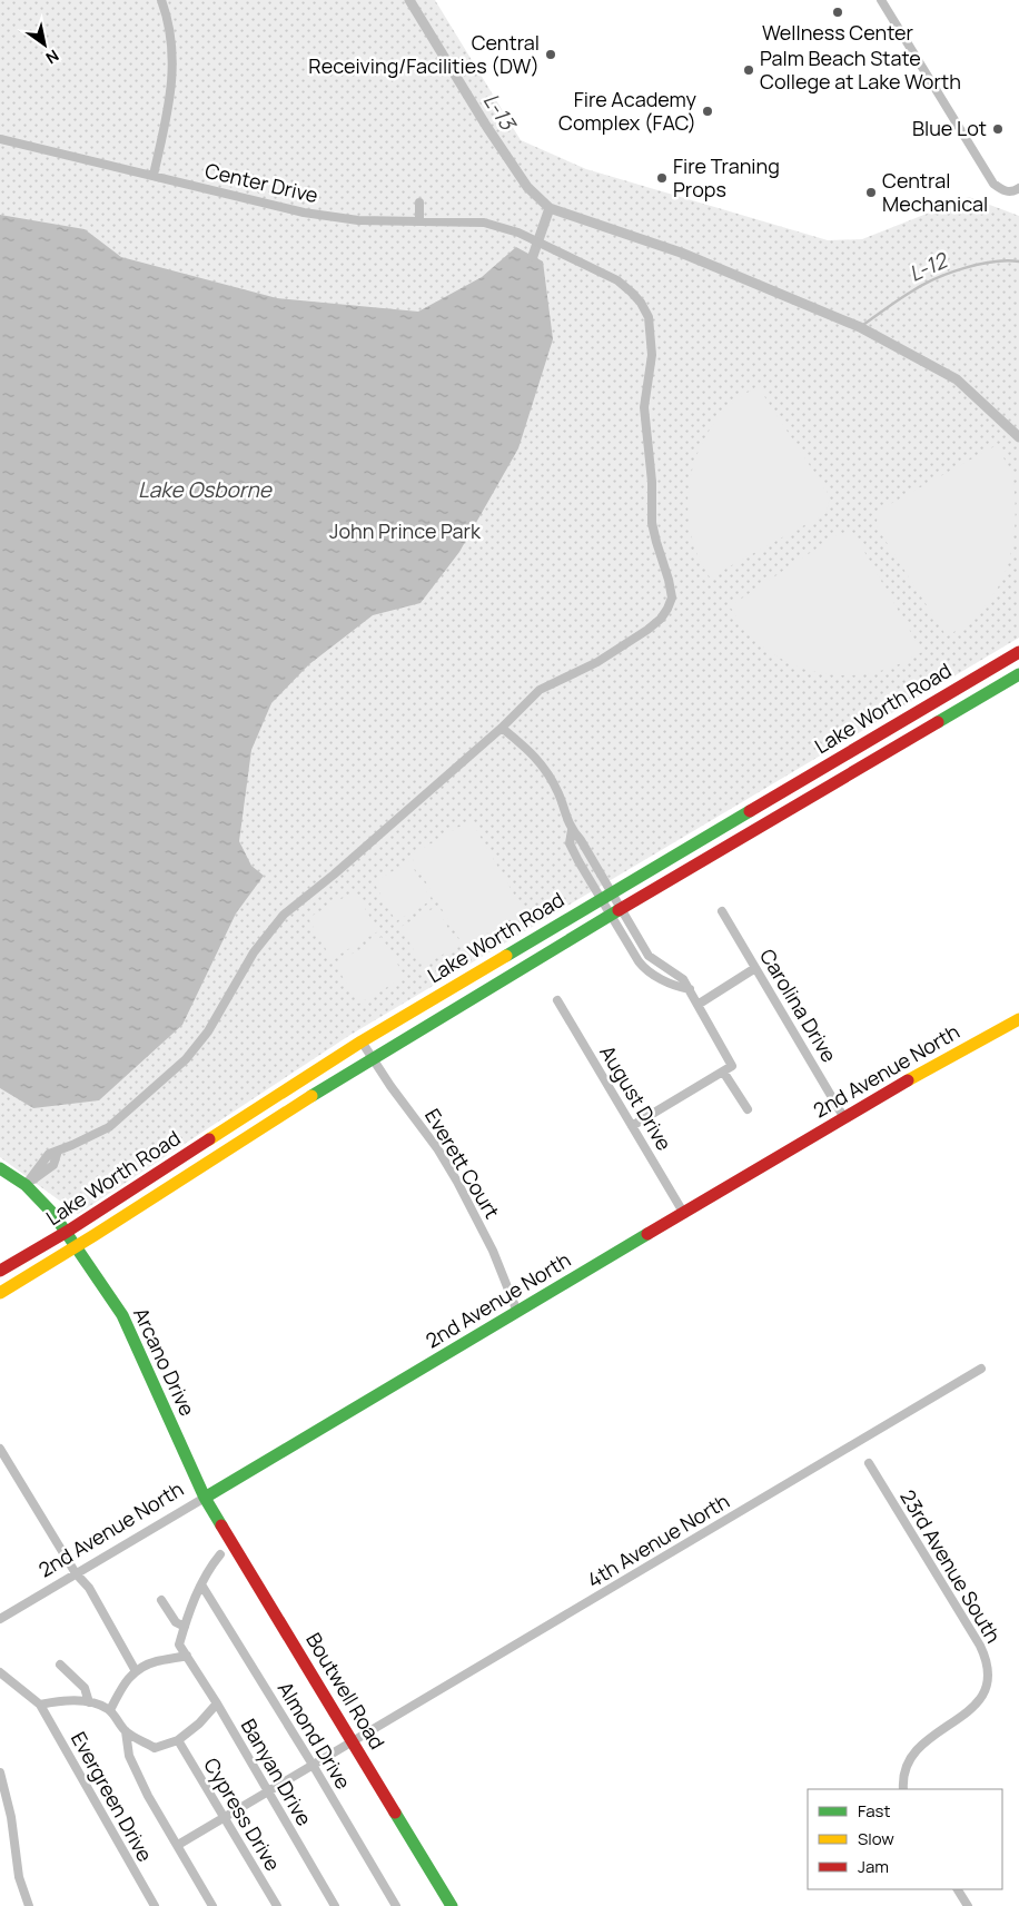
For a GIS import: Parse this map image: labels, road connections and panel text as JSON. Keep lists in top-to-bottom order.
{
  "streets": {
    "main road": [
      "Lake Worth Road",
      "2nd Avenue North",
      "Arcano Drive",
      "Boutwell Road"
    ],
    "street": [
      "Center Drive",
      "Carolina Drive",
      "August Drive",
      "Everett Court",
      "4th Avenue North",
      "23rd Avenue South",
      "Almond Drive",
      "Banyan Drive",
      "Evergreen Drive",
      "Cypress Drive"
    ]
  },
  "crossings": [
    ["Lake Worth Road", "Everett Court"],
    ["Lake Worth Road", "Arcano Drive"],
    ["Carolina Drive", "2nd Avenue North"],
    ["2nd Avenue North", "August Drive"],
    ["2nd Avenue North", "Everett Court"],
    ["2nd Avenue North", "Arcano Drive"],
    ["2nd Avenue North", "Boutwell Road"],
    ["Arcano Drive", "Boutwell Road"],
    ["4th Avenue North", "Boutwell Road"],
    ["4th Avenue North", "Almond Drive"],
    ["4th Avenue North", "Banyan Drive"],
    ["4th Avenue North", "Cypress Drive"],
    ["Banyan Drive", "Cypress Drive"]
  ],
  "water": ["L-13", "L-12", "Lake Osborne"],
  "parks": ["John Prince Park"],
  "places": [
    "Wellness Center",
    "Central Receiving/Facilities (DW)",
    "Palm Beach State College at Lake Worth",
    "Fire Academy Complex (FAC)",
    "Blue Lot",
    "Fire Traning Props",
    "Central Mechanical"
  ],
  "legend": ["Fast", "Slow", "Jam"],
  "north": "bottom right"
}
